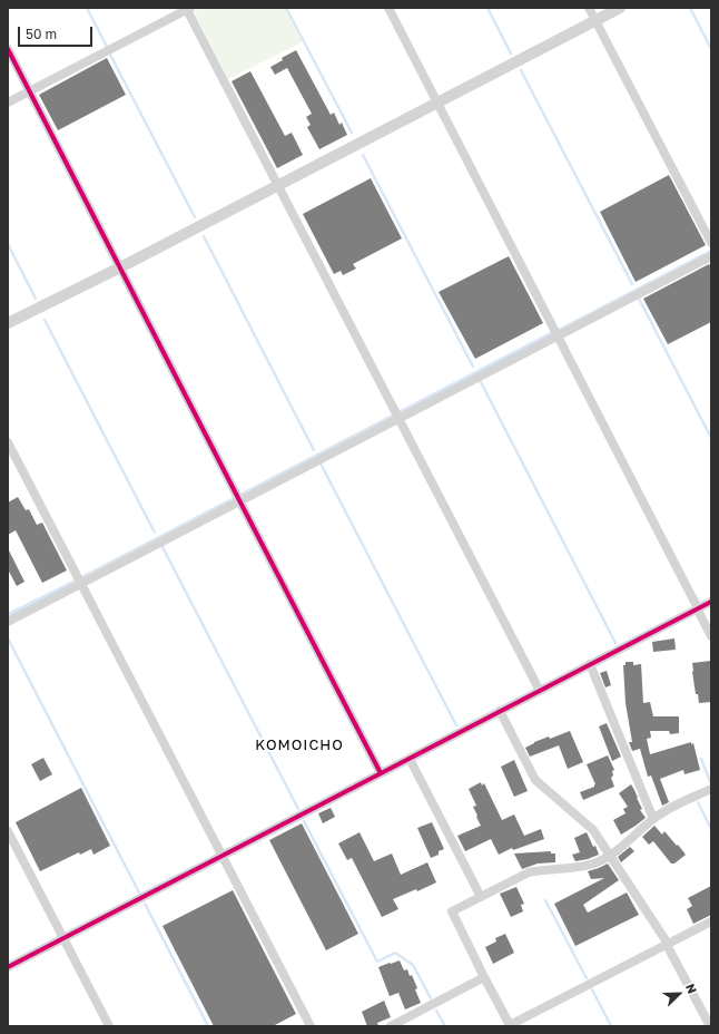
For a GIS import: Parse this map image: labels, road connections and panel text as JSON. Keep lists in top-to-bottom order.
{
  "districts": ["KOMOICHO"],
  "scale_bar": "50 m",
  "north": "top right"
}
